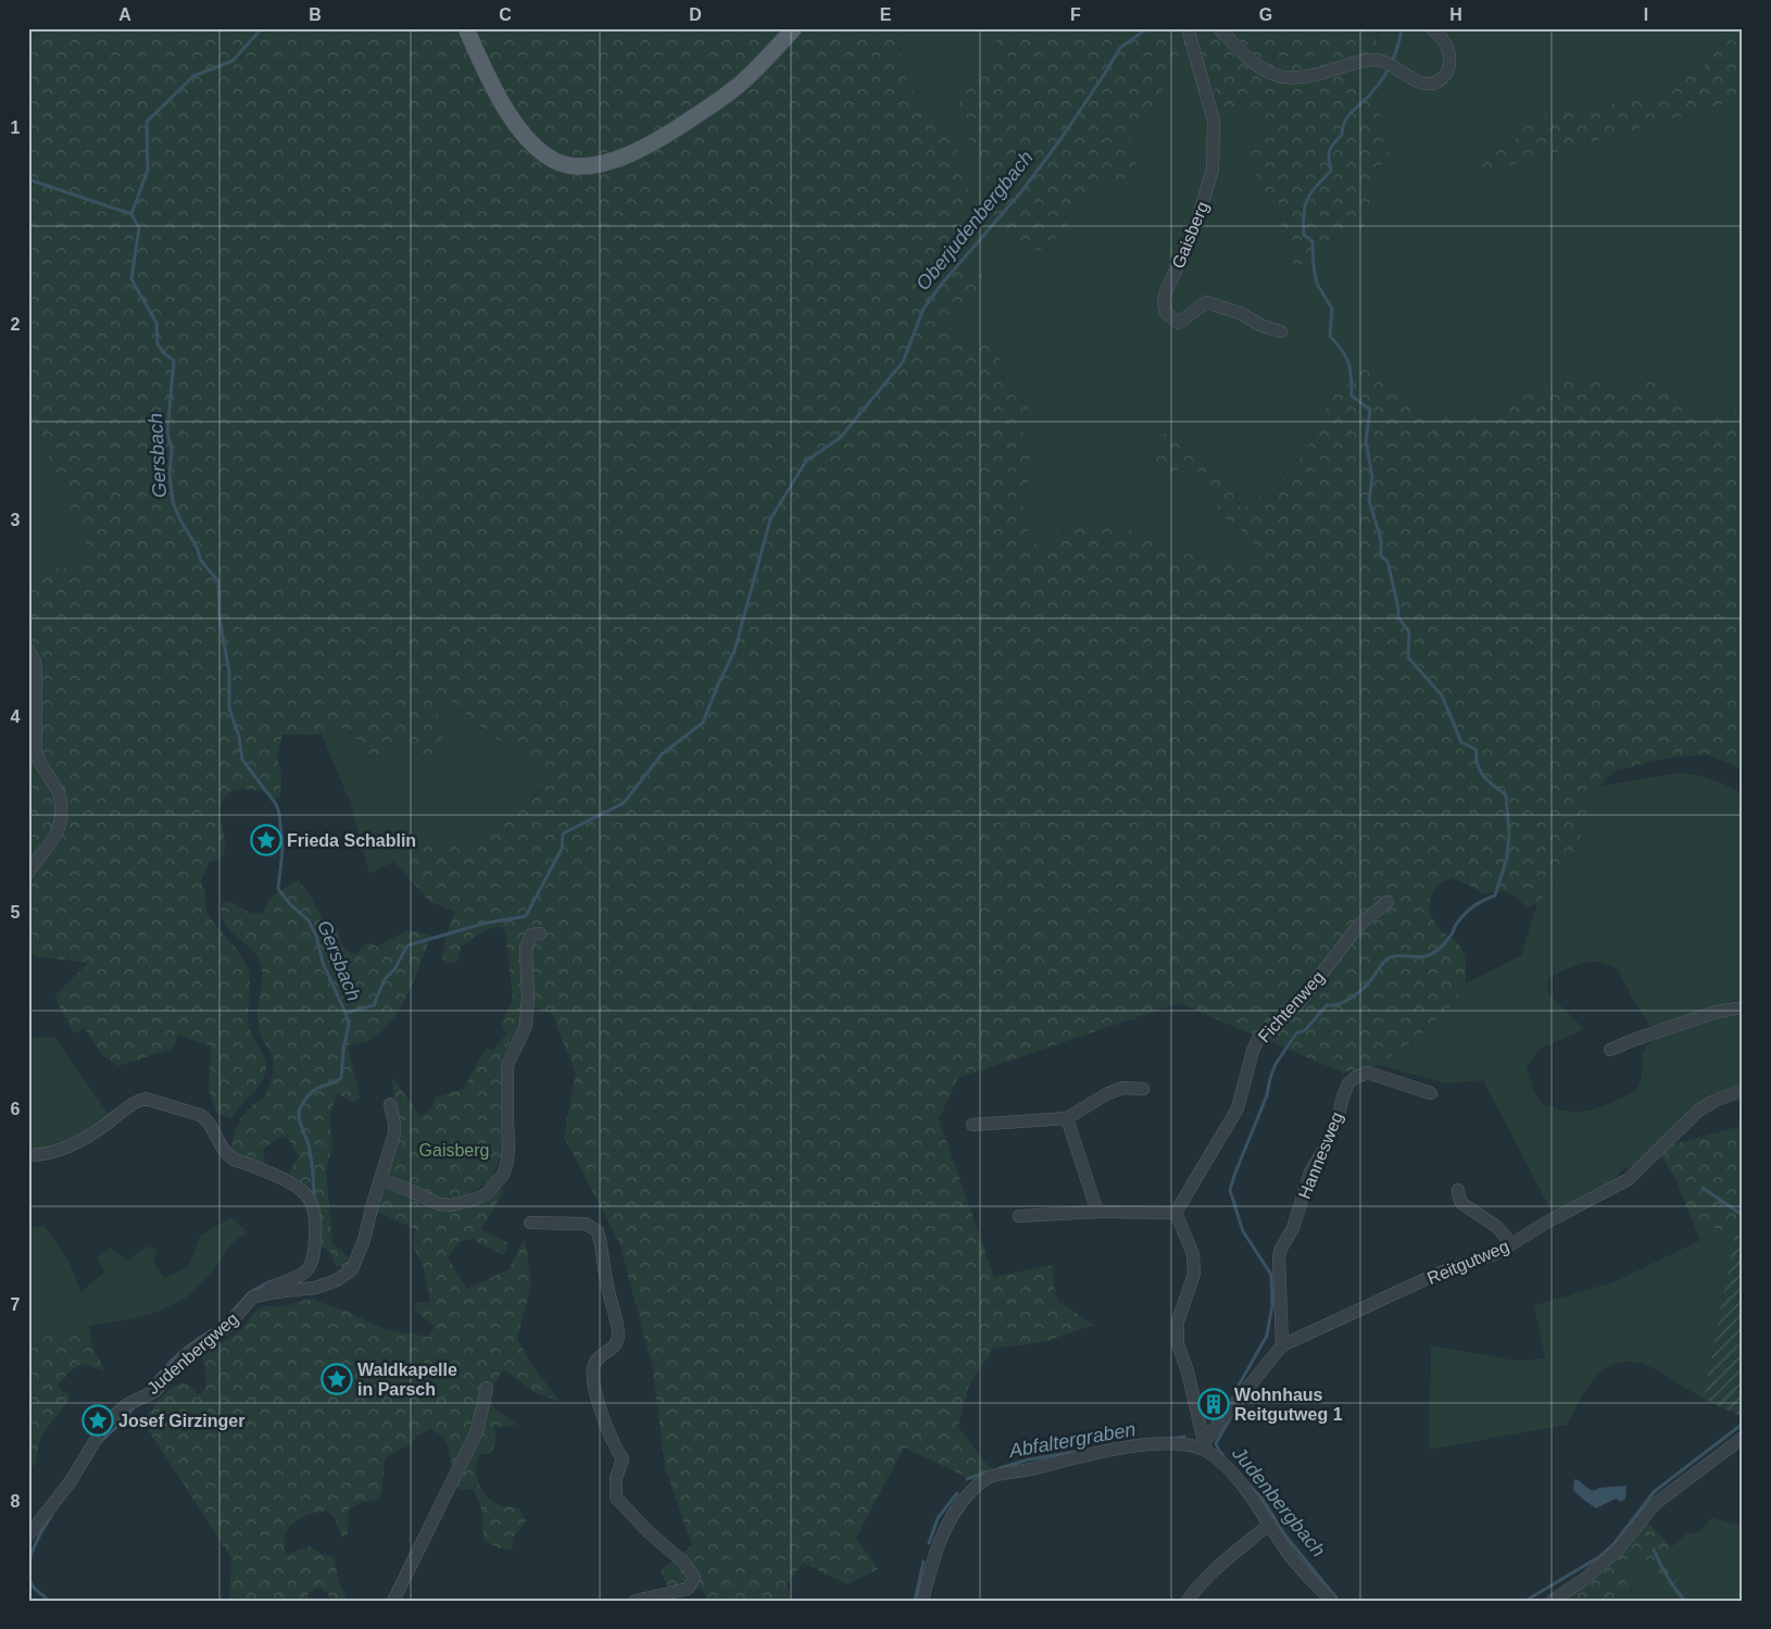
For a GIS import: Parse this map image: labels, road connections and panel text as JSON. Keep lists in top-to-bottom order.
{
  "streets": {
    "street": [
      "Gaisberg",
      "Fichtenweg",
      "Hannesweg",
      "Reitgutweg",
      "Judenbergweg"
    ]
  },
  "crossings": [
    ["Hannesweg", "Reitgutweg"]
  ],
  "water": [
    "Oberjudenbergbach",
    "Gersbach",
    "Abfaltergraben",
    "Judenbergbach"
  ],
  "parks": ["Gaisberg"],
  "places": {
    "place": ["Frieda Schablin", "Waldkapelle in Parsch", "Josef Girzinger"],
    "building": ["Wohnhaus Reitgutweg 1"]
  },
  "grid": {
    "columns": [
      "A",
      "B",
      "C",
      "D",
      "E",
      "F",
      "G",
      "H",
      "I"
    ],
    "rows": [
      "1",
      "2",
      "3",
      "4",
      "5",
      "6",
      "7",
      "8"
    ]
  }
}
